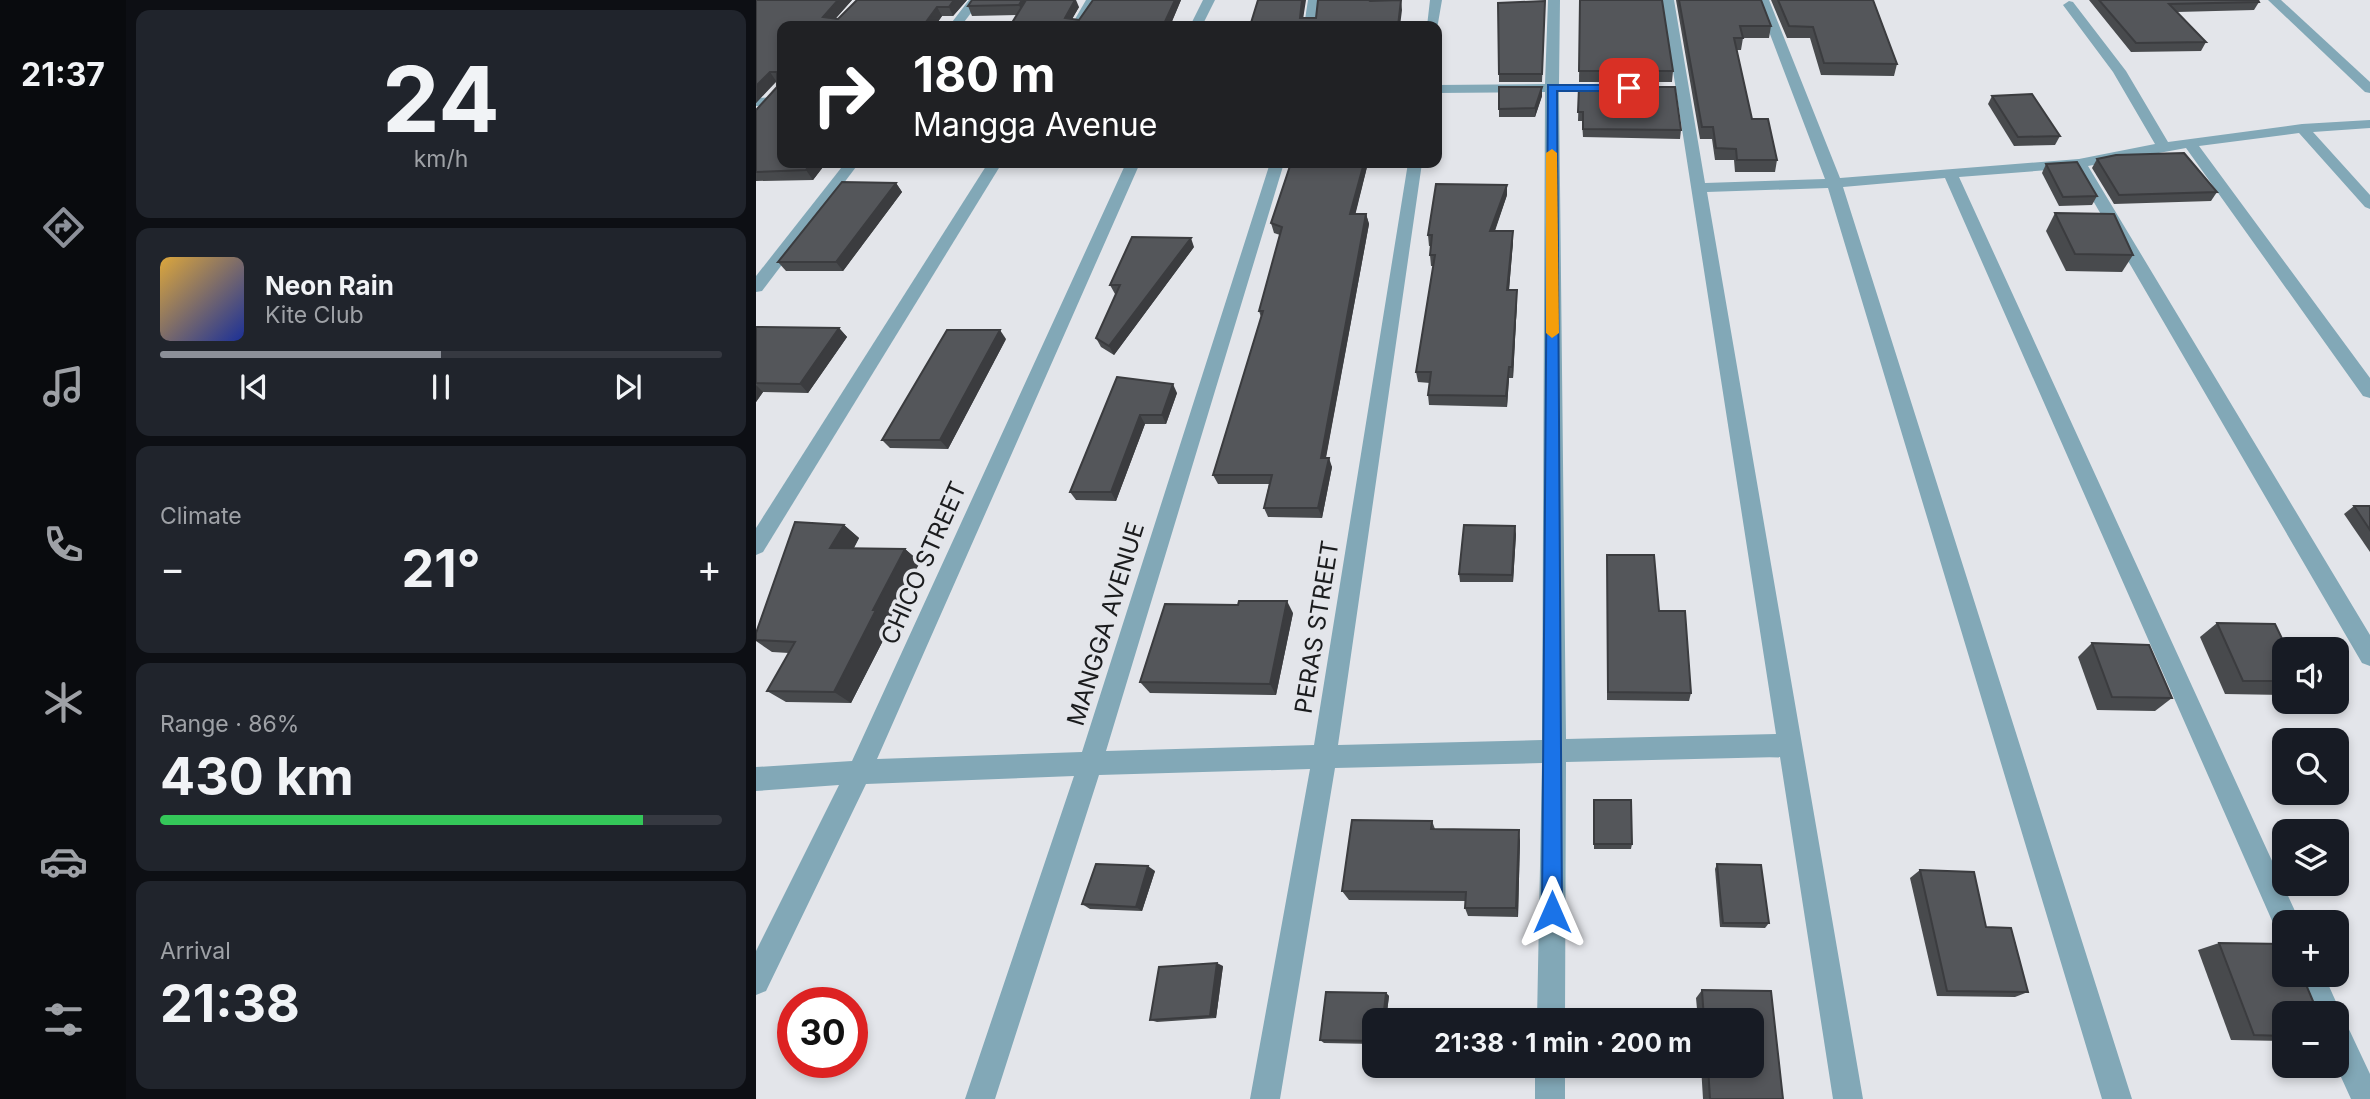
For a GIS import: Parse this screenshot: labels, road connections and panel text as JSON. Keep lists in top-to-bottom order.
{
  "streets": {
    "street": ["CHICO STREET", "MANGGA AVENUE", "PERAS STREET"]
  },
  "page": {
    "tabs": "21:37",
    "tile": [
      ["24", "km/h"],
      "Climate",
      ["Range · 86%", "430 km"],
      ["Arrival", "21:38"]
    ],
    "turn": ["180 m", "Mangga Avenue"],
    "song": ["Neon Rain", "Kite Club"],
    "heat": ["−", "21°", "+"],
    "map_buttons": ["+", "−"],
    "limit": "30",
    "trip": "21:38 · 1 min · 200 m"
  }
}
